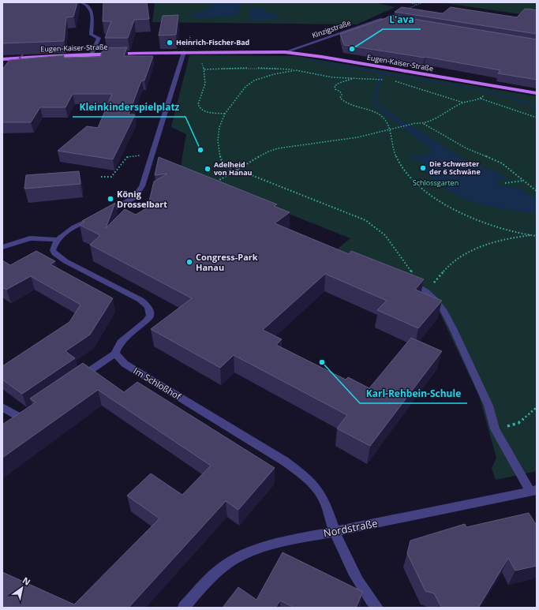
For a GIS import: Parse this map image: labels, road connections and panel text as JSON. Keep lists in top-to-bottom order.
{
  "streets": {
    "main road": ["Eugen-Kaiser-Straße"],
    "street": ["Kinzigstraße", "Im Schloßhof", "Nordstraße"]
  },
  "crossings": [
    ["Kinzigstraße", "Eugen-Kaiser-Straße"],
    ["Im Schloßhof", "Nordstraße"]
  ],
  "parks": ["Schlossgarten"],
  "places": [
    "Heinrich-Fischer-Bad",
    "L'ava",
    "Kleinkinderspielplatz",
    "Die Schwester der 6 Schwäne",
    "Adelheid von Hanau",
    "König Drosselbart",
    "Congress-Park Hanau",
    "Karl-Rehbein-Schule"
  ],
  "north": "top right"
}
